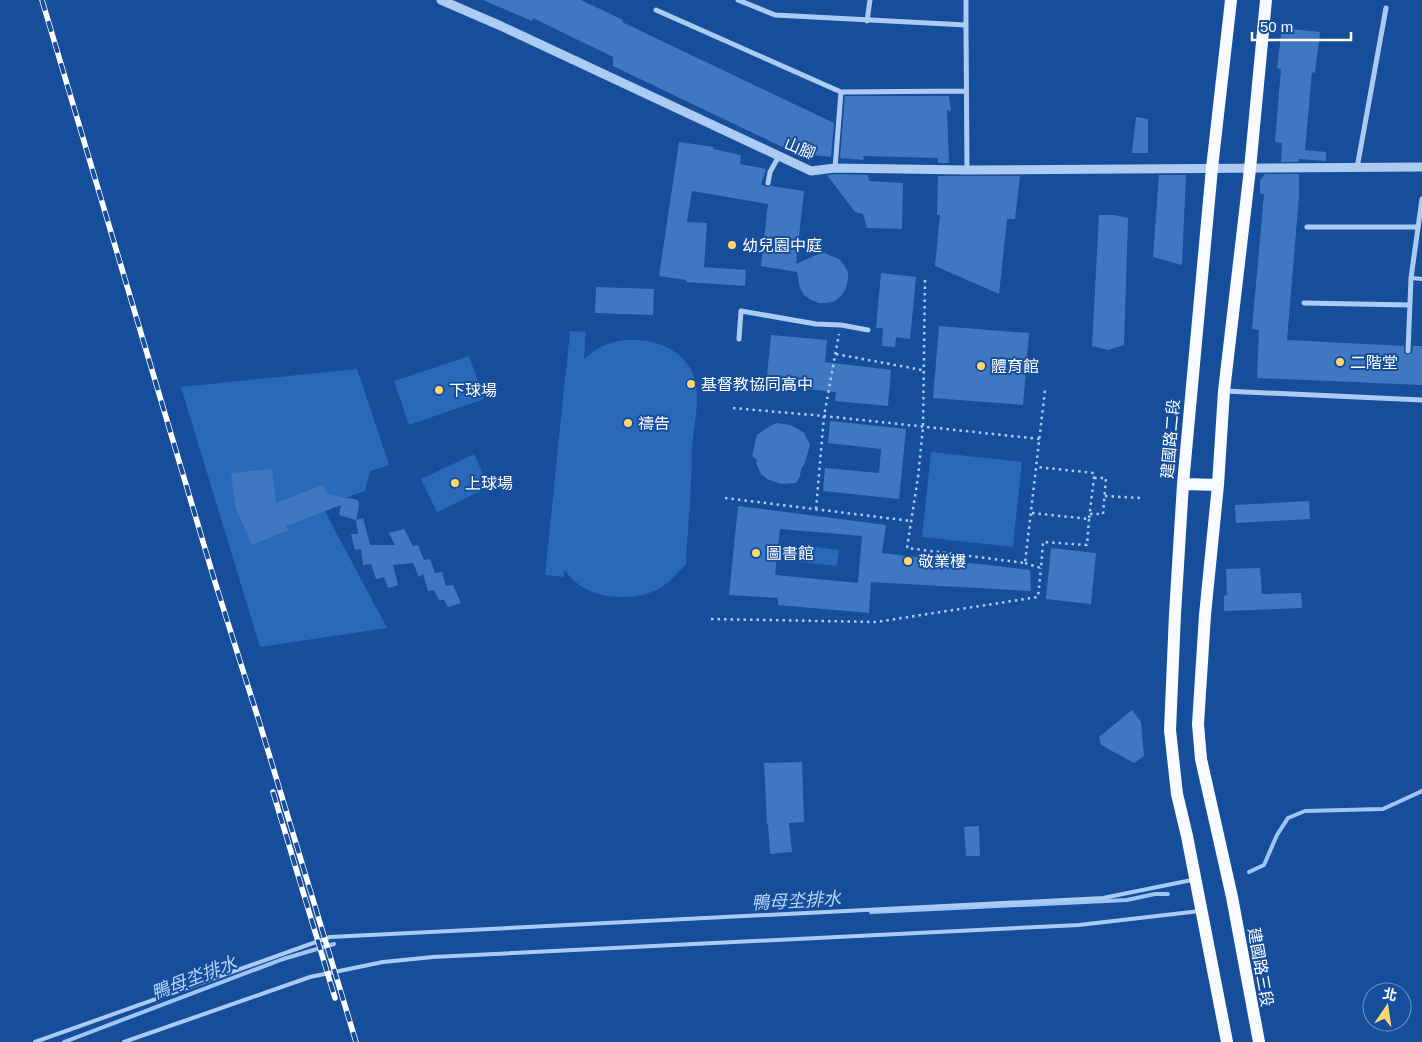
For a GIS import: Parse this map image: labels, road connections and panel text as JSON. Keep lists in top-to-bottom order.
{
  "streets": {
    "main road": ["建國路二段", "建國路三段"],
    "street": ["山腳"]
  },
  "crossings": [
    ["山腳", "建國路二段"]
  ],
  "water": ["鴨母坔排水"],
  "places": [
    "幼兒園中庭",
    "二階堂",
    "體育館",
    "基督教協同高中",
    "下球場",
    "禱告",
    "上球場",
    "圖書館",
    "敬業樓"
  ],
  "scale_bar": "50 m",
  "north": "top"
}
